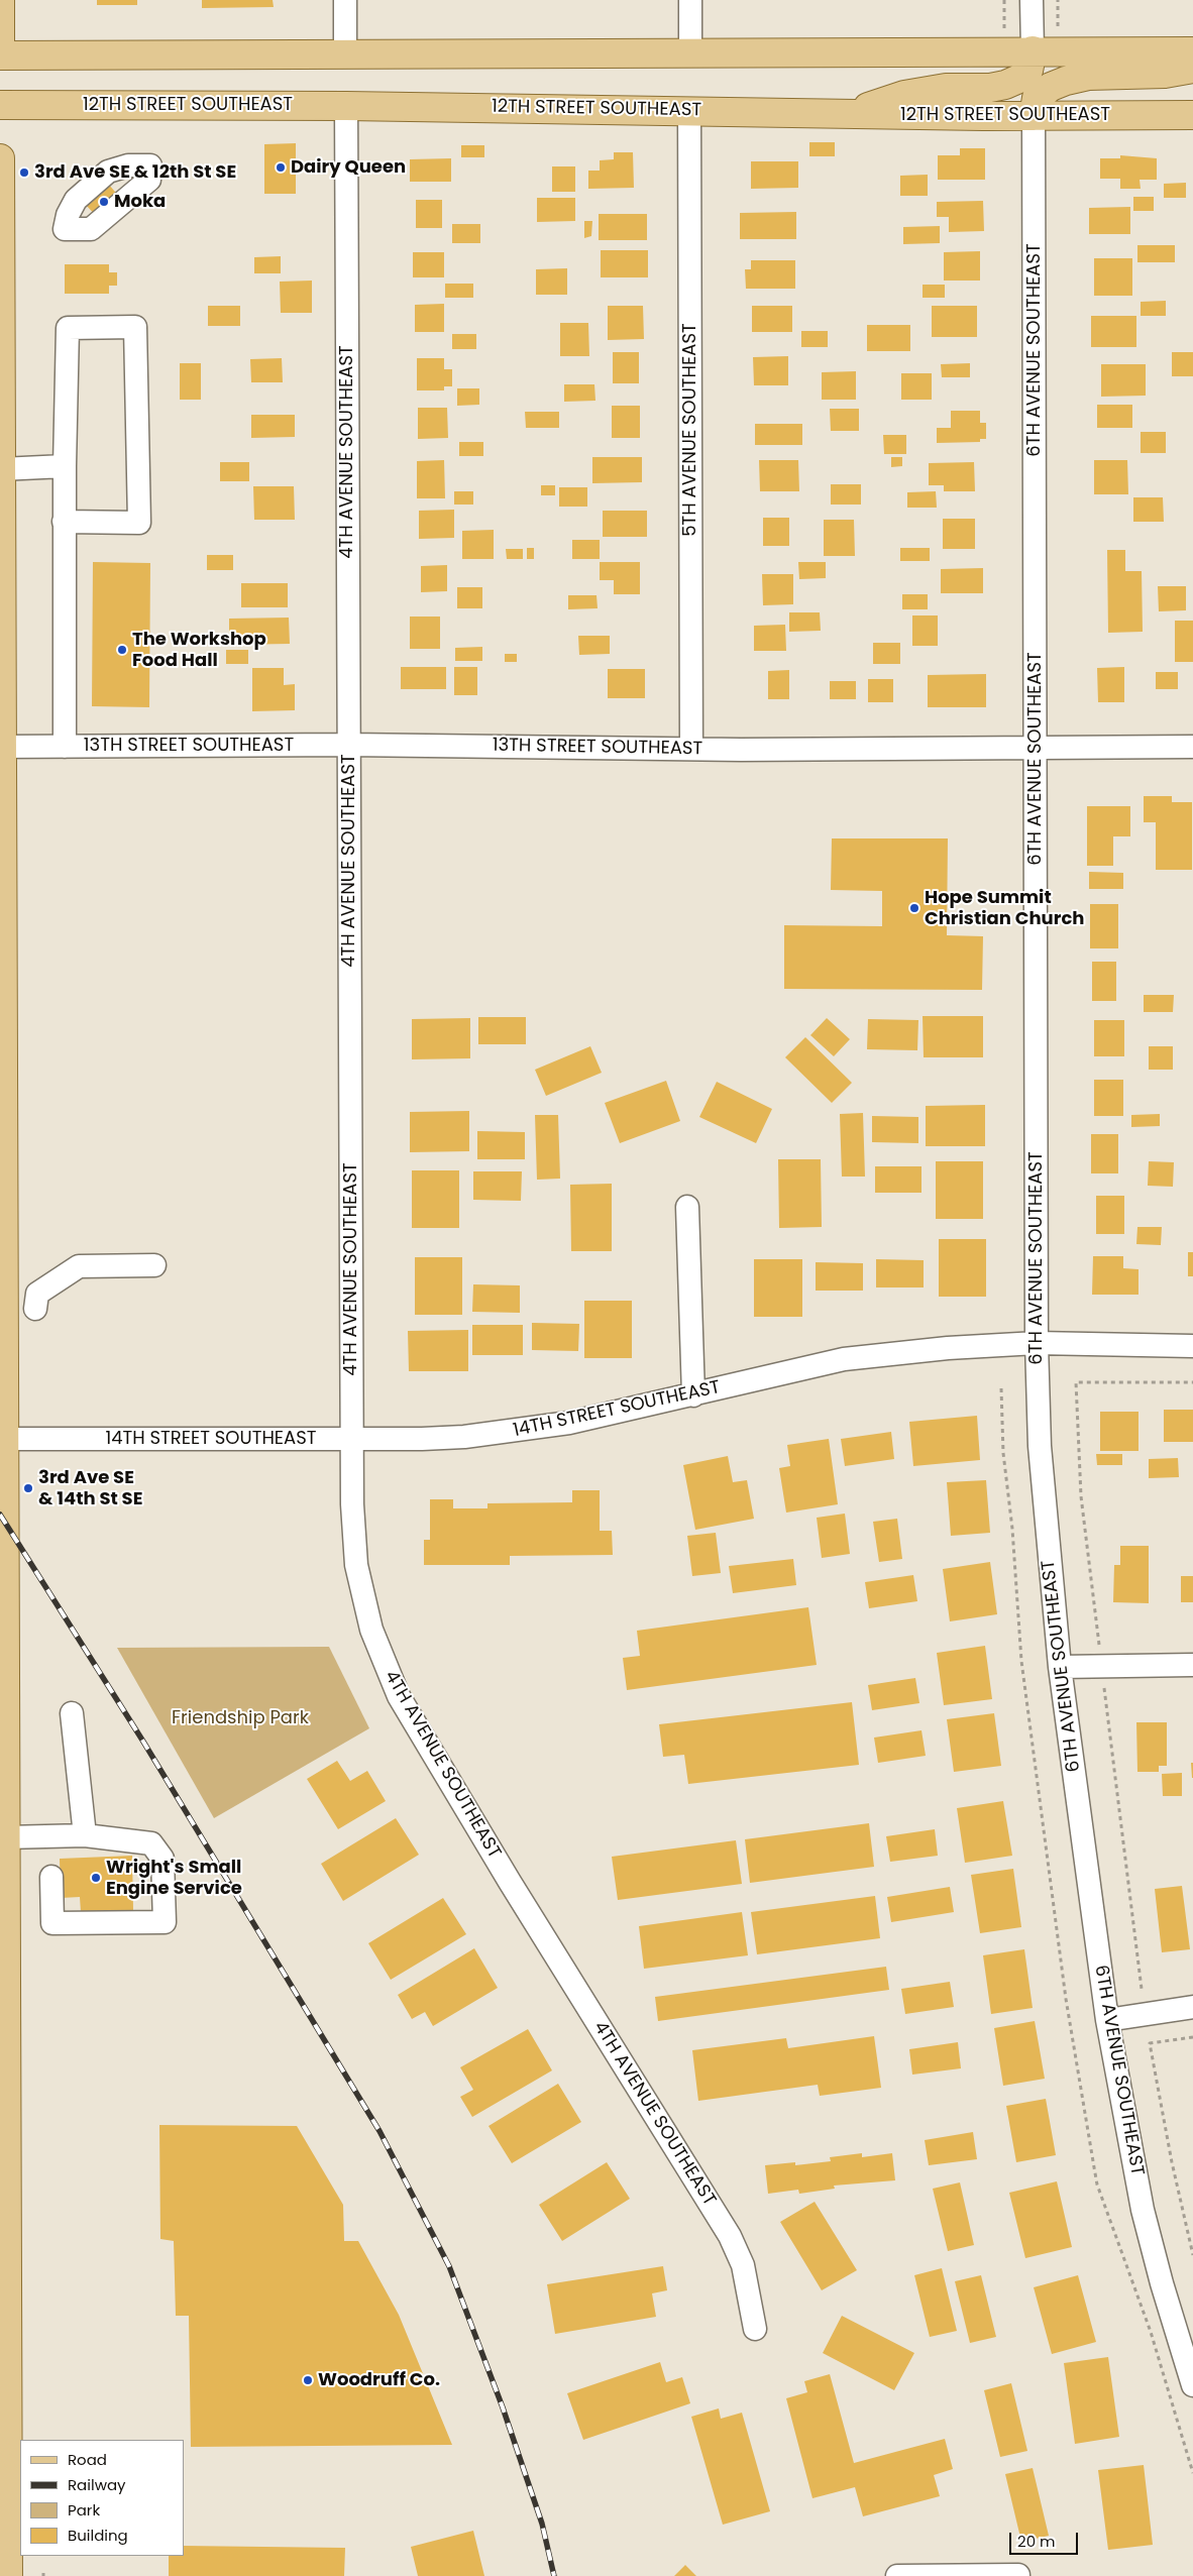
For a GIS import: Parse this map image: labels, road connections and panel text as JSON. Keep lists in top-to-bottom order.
{
  "streets": {
    "main road": ["12TH STREET SOUTHEAST"],
    "street": [
      "6TH AVENUE SOUTHEAST",
      "5TH AVENUE SOUTHEAST",
      "4TH AVENUE SOUTHEAST",
      "13TH STREET SOUTHEAST",
      "14TH STREET SOUTHEAST"
    ]
  },
  "crossings": [
    ["12TH STREET SOUTHEAST", "6TH AVENUE SOUTHEAST"],
    ["12TH STREET SOUTHEAST", "5TH AVENUE SOUTHEAST"],
    ["12TH STREET SOUTHEAST", "4TH AVENUE SOUTHEAST"],
    ["6TH AVENUE SOUTHEAST", "13TH STREET SOUTHEAST"],
    ["6TH AVENUE SOUTHEAST", "14TH STREET SOUTHEAST"],
    ["5TH AVENUE SOUTHEAST", "13TH STREET SOUTHEAST"],
    ["4TH AVENUE SOUTHEAST", "13TH STREET SOUTHEAST"],
    ["4TH AVENUE SOUTHEAST", "14TH STREET SOUTHEAST"]
  ],
  "parks": ["Friendship Park"],
  "places": [
    "Dairy Queen",
    "3rd Ave SE & 12th St SE",
    "Moka",
    "The Workshop Food Hall",
    "Hope Summit Christian Church",
    "3rd Ave SE & 14th St SE",
    "Wright's Small Engine Service",
    "Woodruff Co."
  ],
  "legend": [
    "Road",
    "Railway",
    "Park",
    "Building"
  ],
  "scale_bar": "20 m"
}
